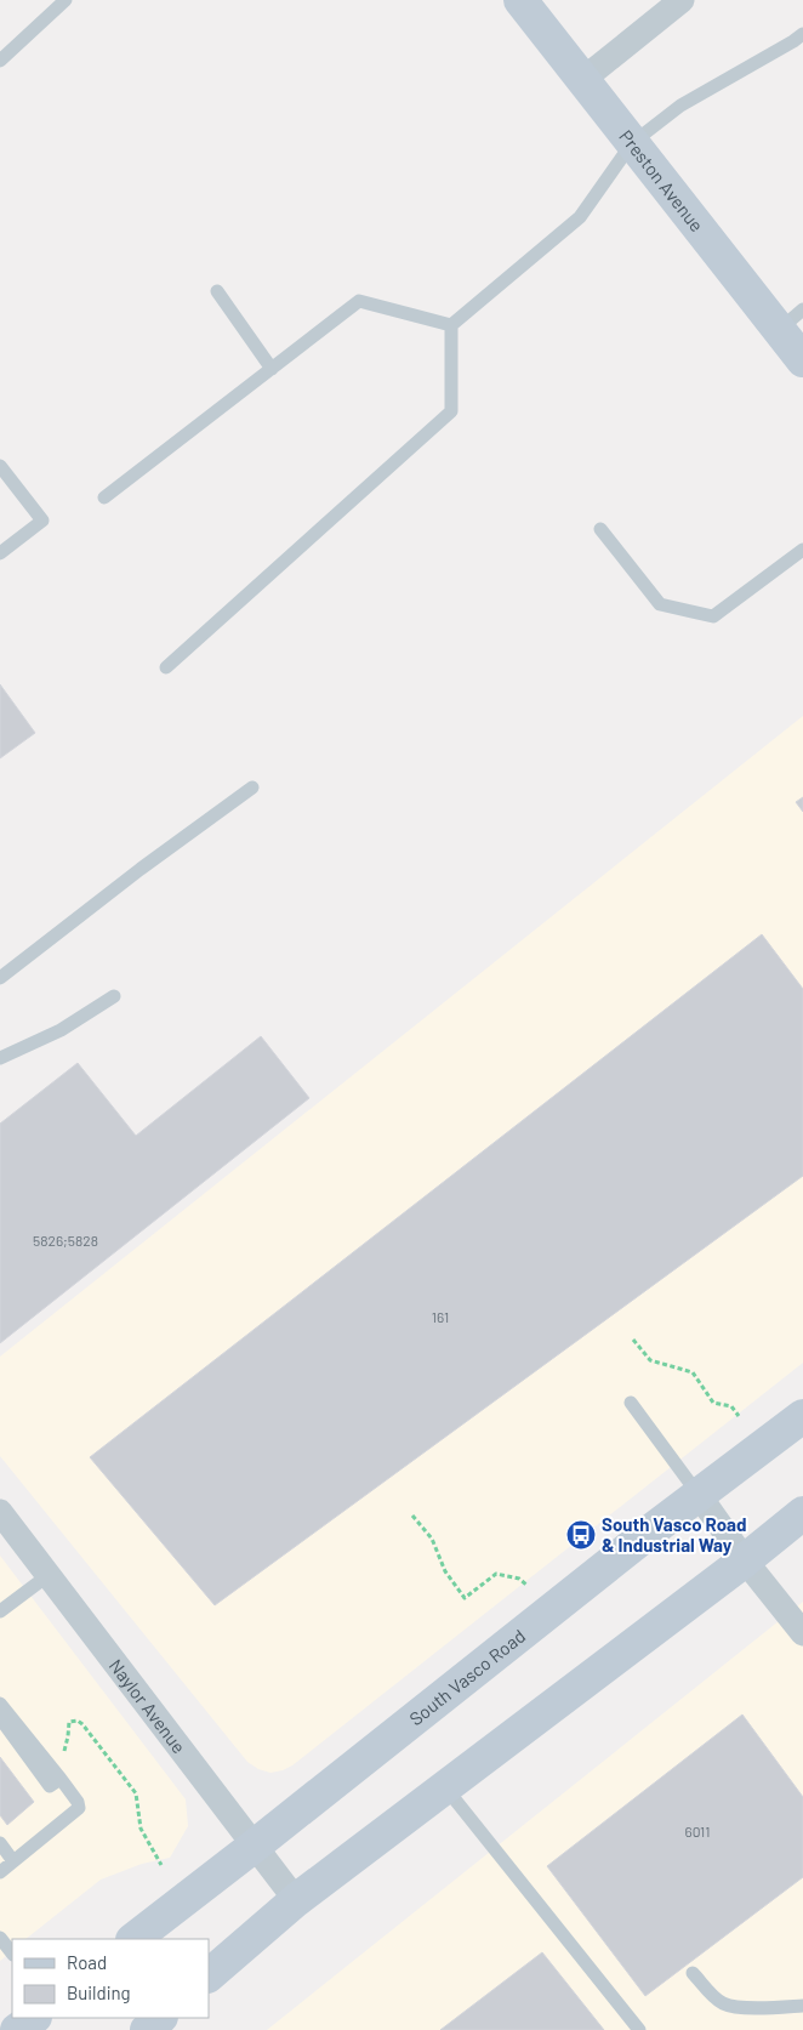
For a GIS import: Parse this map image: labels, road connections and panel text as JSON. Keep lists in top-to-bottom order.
{
  "streets": {
    "main road": ["Preston Avenue", "South Vasco Road"],
    "street": ["Naylor Avenue"]
  },
  "crossings": [
    ["South Vasco Road", "Naylor Avenue"]
  ],
  "places": {
    "bus stop": ["South Vasco Road & Industrial Way"]
  },
  "house_numbers": ["5826;5828", "161", "6011"],
  "legend": ["Road", "Building"]
}
